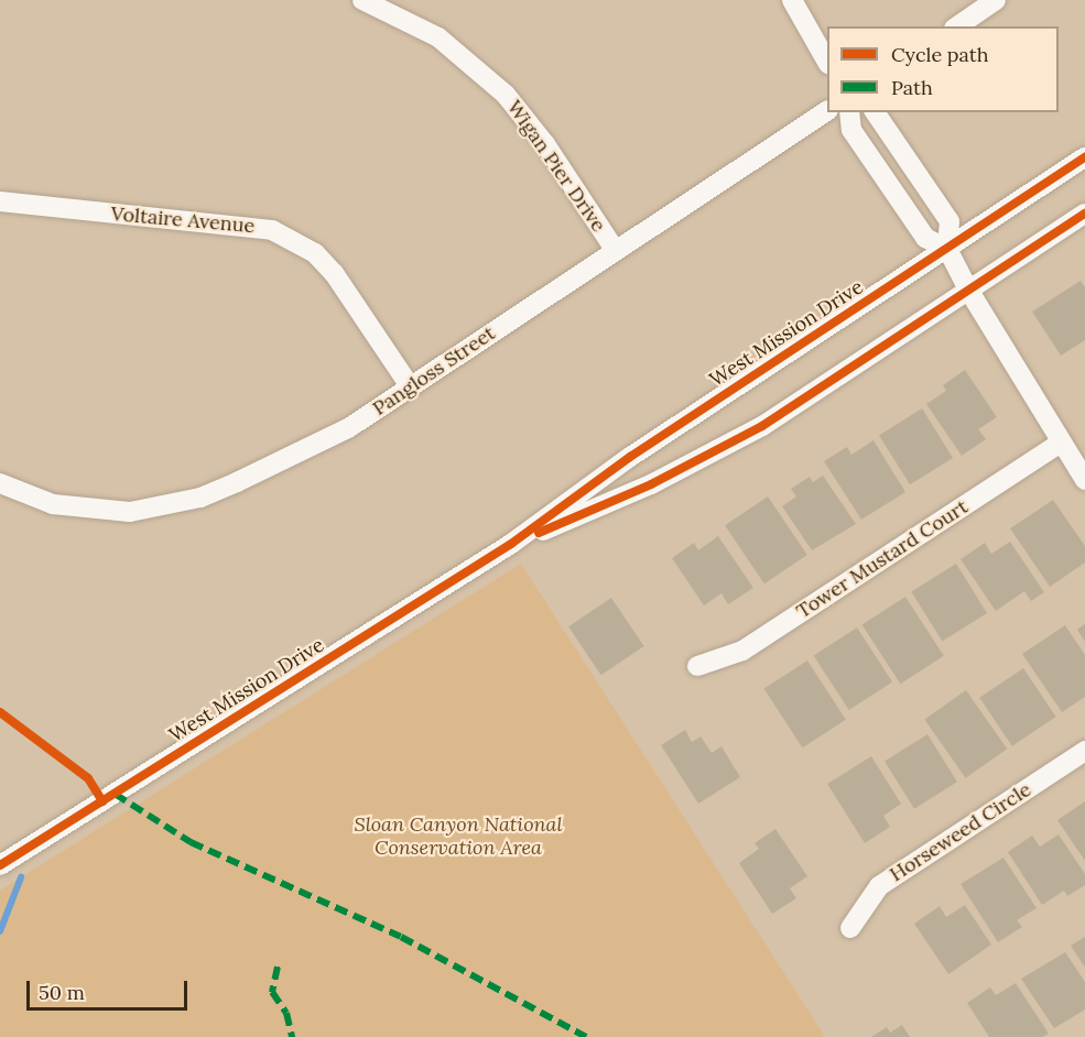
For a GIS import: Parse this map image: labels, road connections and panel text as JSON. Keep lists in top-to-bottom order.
{
  "streets": {
    "street": [
      "Wigan Pier Drive",
      "Voltaire Avenue",
      "West Mission Drive",
      "Pangloss Street",
      "Tower Mustard Court",
      "Horseweed Circle"
    ]
  },
  "crossings": [
    ["Wigan Pier Drive", "Pangloss Street"],
    ["Voltaire Avenue", "Pangloss Street"]
  ],
  "parks": ["Sloan Canyon National Conservation Area"],
  "legend": ["Cycle path", "Path"],
  "scale_bar": "50 m"
}
